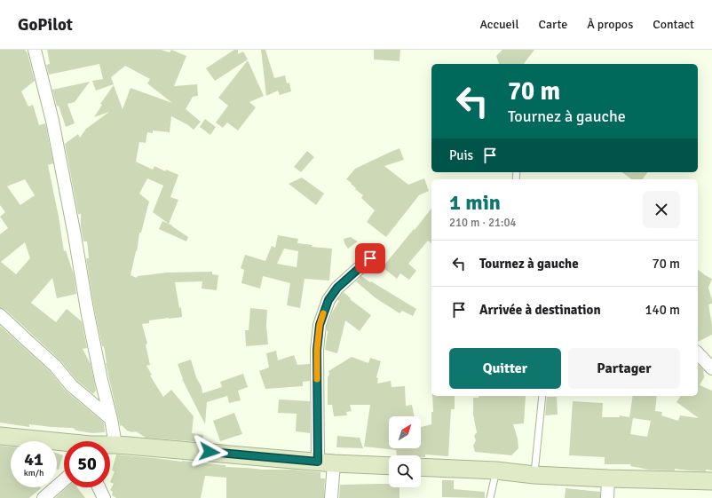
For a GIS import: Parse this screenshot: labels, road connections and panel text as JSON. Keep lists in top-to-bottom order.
{
  "north": "top right",
  "page": {
    "header": "GoPilot",
    "nav": [
      "Accueil",
      "Carte",
      "À propos",
      "Contact"
    ],
    "turn": ["70 m", "Tournez à gauche"],
    "then": "Puis",
    "heading": ["1 min", "210 m · 21:04"],
    "list": [
      {
        "name": "Tournez à gauche",
        "value": "70 m"
      },
      {
        "name": "Arrivée à destination",
        "value": "140 m"
      }
    ],
    "buttons": ["Quitter", "Partager"],
    "speed": "41 km/h",
    "limit": "50"
  }
}
